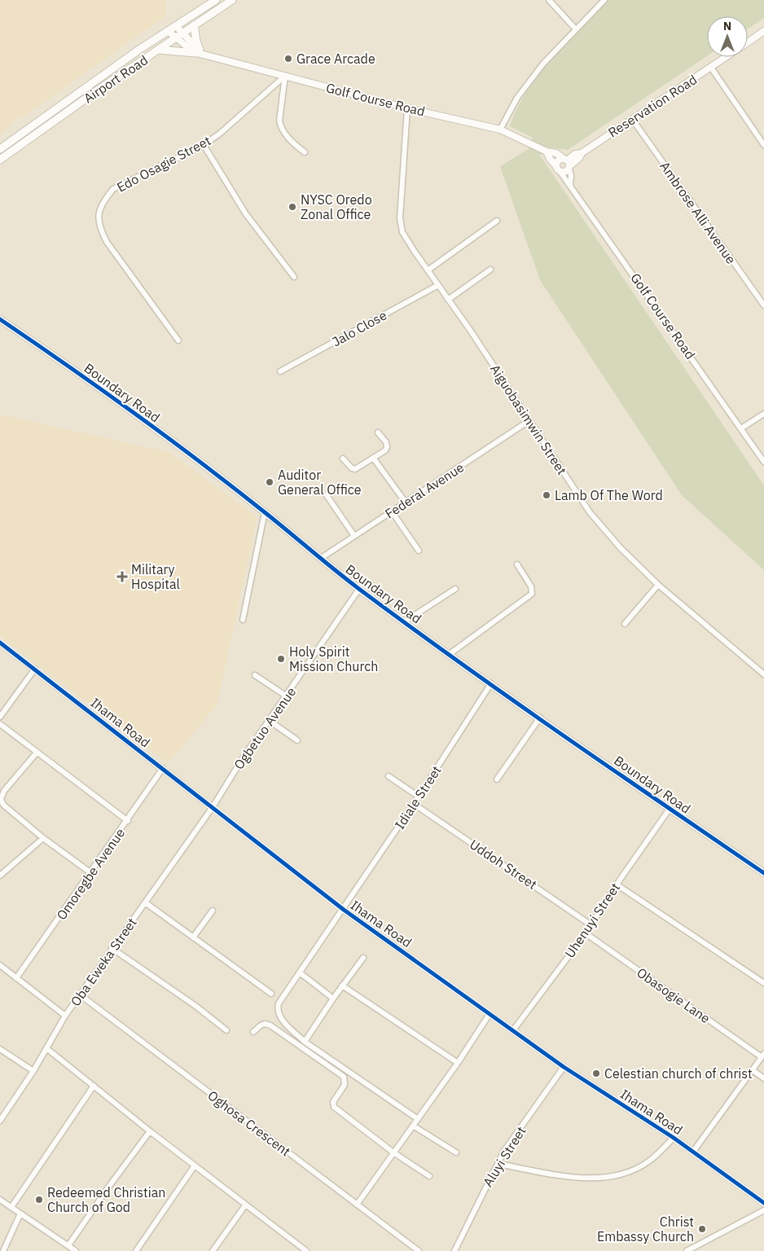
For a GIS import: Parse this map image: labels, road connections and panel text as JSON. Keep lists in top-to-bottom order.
{
  "streets": {
    "main road": ["Airport Road"],
    "street": [
      "Golf Course Road",
      "Reservation Road",
      "Edo Osagie Street",
      "Ambrose Alli Avenue",
      "Jalo Close",
      "Boundary Road",
      "Aiguobasimwin Street",
      "Federal Avenue",
      "Ihama Road",
      "Ogbetuo Avenue",
      "Idiale Street",
      "Uddoh Street",
      "Omoregbe Avenue",
      "Uhenuyi Street",
      "Oba Eweka Street",
      "Obasogie Lane",
      "Oghosa Crescent",
      "Aluyi Street"
    ]
  },
  "crossings": [
    ["Airport Road", "Golf Course Road"],
    ["Golf Course Road", "Reservation Road"],
    ["Golf Course Road", "Edo Osagie Street"],
    ["Golf Course Road", "Aiguobasimwin Street"],
    ["Reservation Road", "Ambrose Alli Avenue"],
    ["Jalo Close", "Aiguobasimwin Street"],
    ["Boundary Road", "Federal Avenue"],
    ["Boundary Road", "Ogbetuo Avenue"],
    ["Boundary Road", "Idiale Street"],
    ["Boundary Road", "Uhenuyi Street"],
    ["Aiguobasimwin Street", "Federal Avenue"],
    ["Ihama Road", "Ogbetuo Avenue"],
    ["Ihama Road", "Idiale Street"],
    ["Ihama Road", "Omoregbe Avenue"],
    ["Ihama Road", "Uhenuyi Street"],
    ["Ihama Road", "Oba Eweka Street"],
    ["Ihama Road", "Aluyi Street"],
    ["Ogbetuo Avenue", "Oba Eweka Street"],
    ["Idiale Street", "Uddoh Street"],
    ["Uddoh Street", "Uhenuyi Street"],
    ["Uhenuyi Street", "Obasogie Lane"],
    ["Oba Eweka Street", "Oghosa Crescent"]
  ],
  "places": {
    "other": [
      "Grace Arcade",
      "NYSC Oredo Zonal Office",
      "Auditor General Office",
      "Lamb Of The Word",
      "Holy Spirit Mission Church",
      "Celestian church of christ",
      "Redeemed Christian Church of God",
      "Christ Embassy Church"
    ],
    "health": ["Military Hospital"]
  },
  "north": "top"
}
